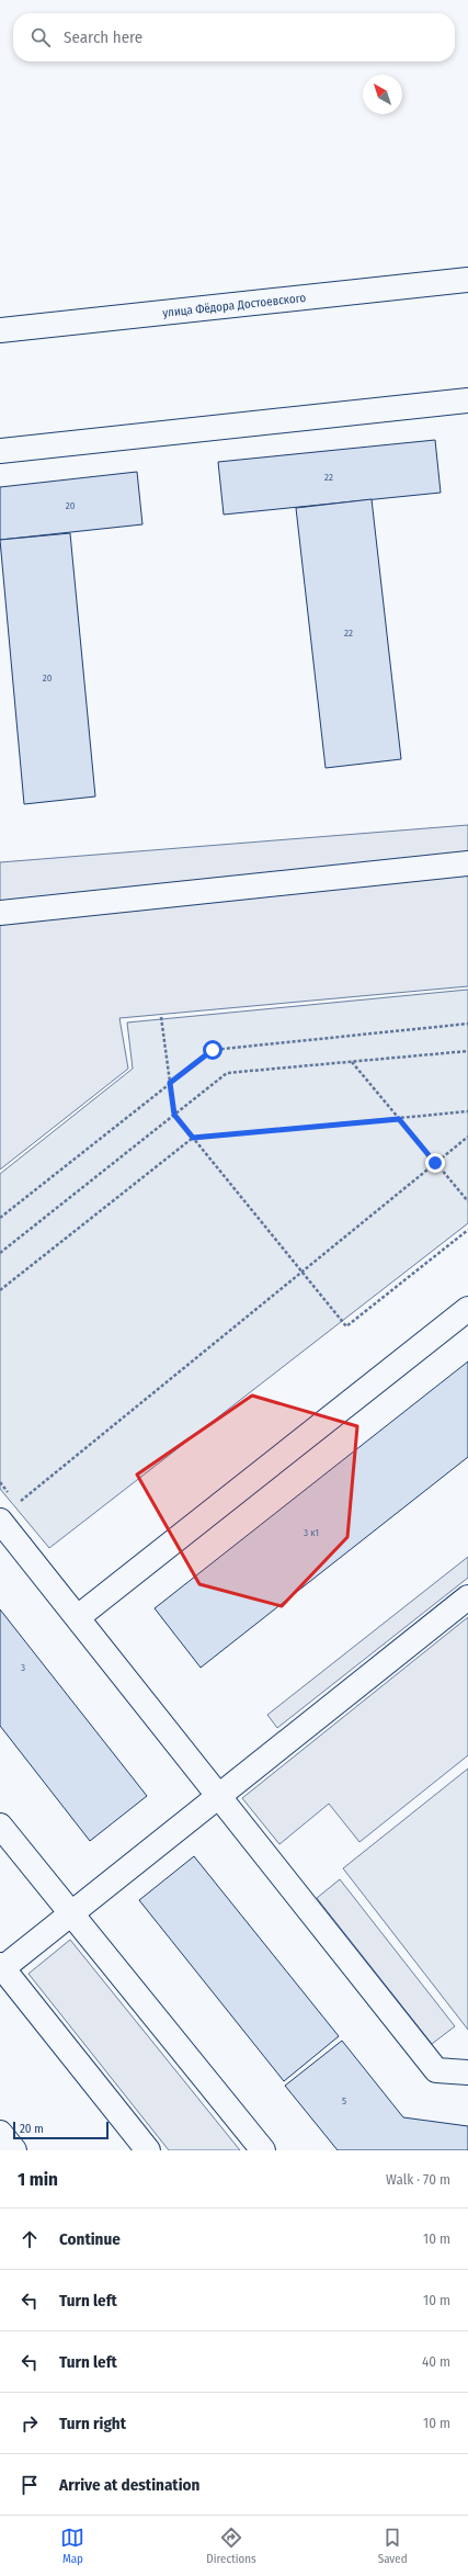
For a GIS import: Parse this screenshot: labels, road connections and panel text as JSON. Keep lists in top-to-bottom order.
{
  "streets": {
    "street": ["улица Фёдора Достоевского"]
  },
  "house_numbers": [
    "22",
    "20",
    "22",
    "20",
    "3 к1",
    "3",
    "5"
  ],
  "scale_bar": "20 m",
  "north": "top left",
  "page": {
    "search": "Search here",
    "scale": "20 m",
    "heading": ["1 min", "Walk · 70 m"],
    "list": [
      ["Continue", "10 m"],
      ["Turn left", "10 m"],
      ["Turn left", "40 m"],
      ["Turn right", "10 m"],
      "Arrive at destination"
    ],
    "nav": ["Map", "Directions", "Saved"]
  }
}
